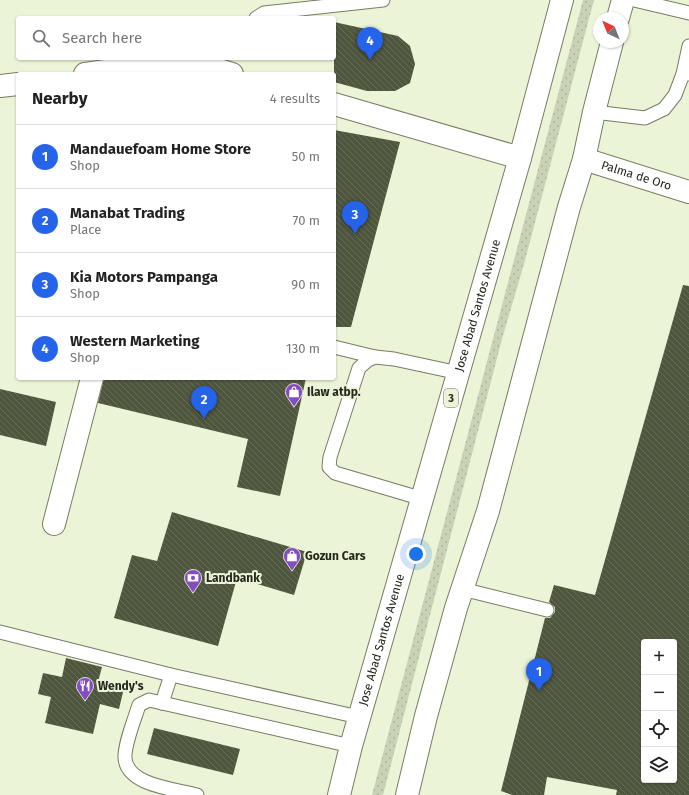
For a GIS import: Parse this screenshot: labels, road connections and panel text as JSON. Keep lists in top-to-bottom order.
{
  "streets": {
    "main road": ["Palma de Oro", "Jose Abad Santos Avenue", "3"]
  },
  "places": {
    "shop": ["Ilaw atbp.", "Gozun Cars"],
    "bank": ["Landbank"],
    "restaurant": ["Wendy's"]
  },
  "north": "top left",
  "page": {
    "search": "Search here",
    "pins": [
      "4",
      "3",
      "2",
      "1"
    ],
    "heading": ["Nearby", "4 results"],
    "list": [
      {
        "mark": "1",
        "name": "Mandauefoam Home Store",
        "note": "Shop",
        "value": "50 m"
      },
      {
        "mark": "2",
        "name": "Manabat Trading",
        "note": "Place",
        "value": "70 m"
      },
      {
        "mark": "3",
        "name": "Kia Motors Pampanga",
        "note": "Shop",
        "value": "90 m"
      },
      {
        "mark": "4",
        "name": "Western Marketing",
        "note": "Shop",
        "value": "130 m"
      }
    ],
    "map_buttons": ["+", "−"]
  }
}
